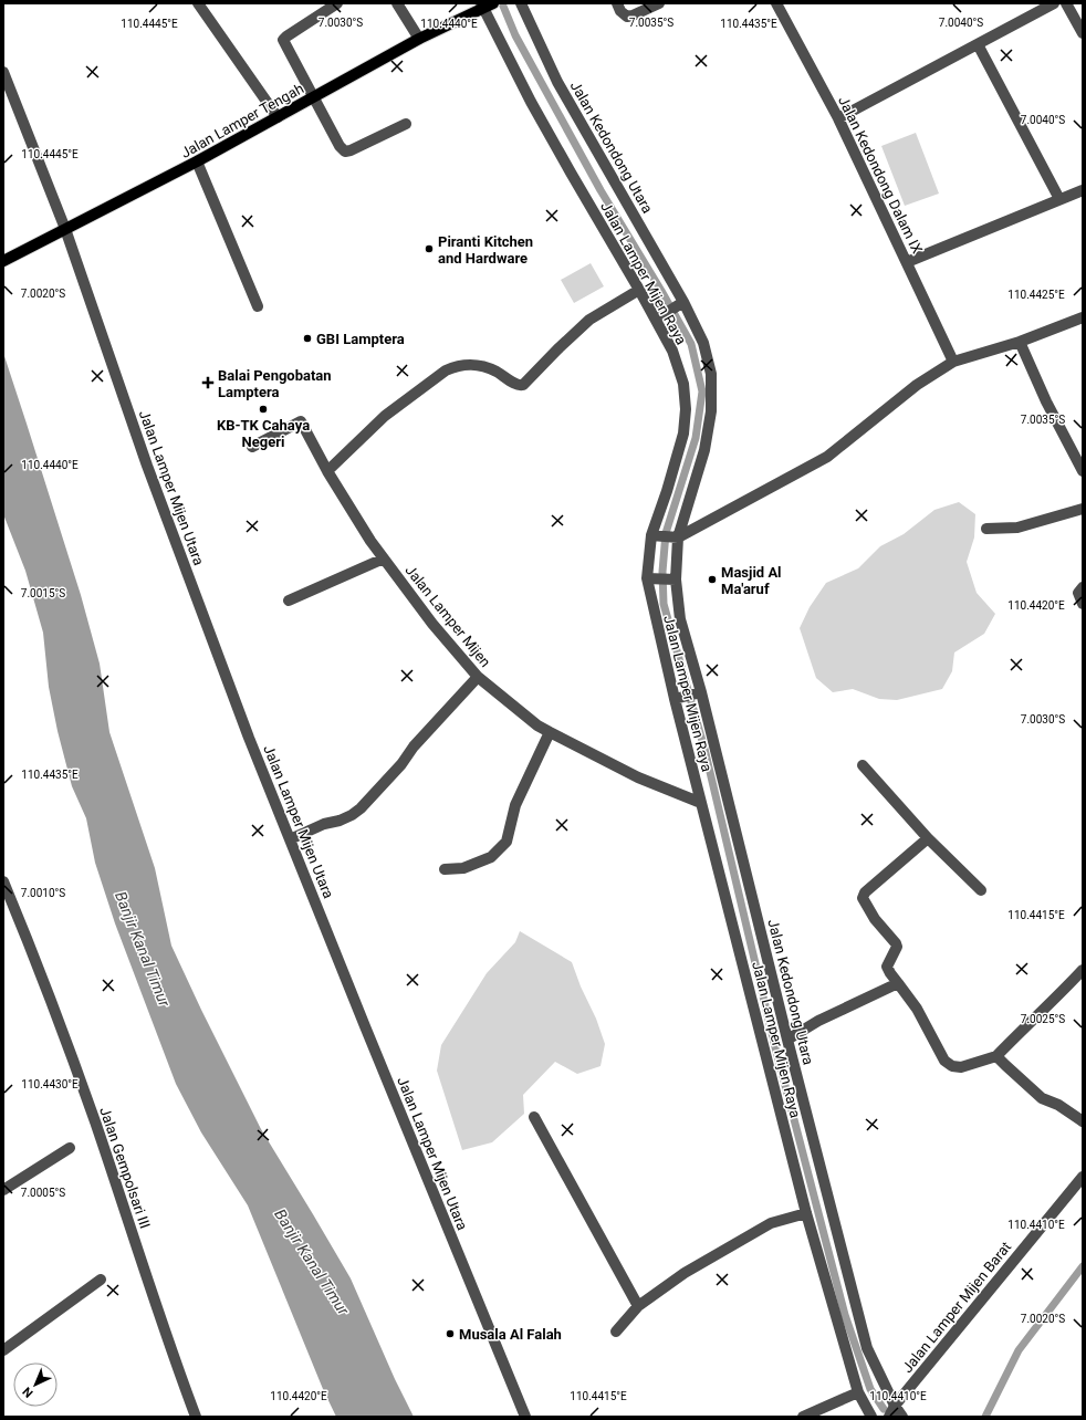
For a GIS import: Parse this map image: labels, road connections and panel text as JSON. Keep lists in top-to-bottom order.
{
  "streets": {
    "main road": ["Jalan Lamper Tengah"],
    "street": [
      "Jalan Kedondong Utara",
      "Jalan Kedondong Dalam IX",
      "Jalan Lamper Mijen Raya",
      "Jalan Lamper Mijen Utara",
      "Jalan Lamper Mijen",
      "Jalan Gempolsari III",
      "Jalan Lamper Mijen Barat"
    ]
  },
  "crossings": [
    ["Jalan Lamper Tengah", "Jalan Lamper Mijen Raya"],
    ["Jalan Lamper Tengah", "Jalan Lamper Mijen Utara"],
    ["Jalan Kedondong Utara", "Jalan Lamper Mijen Raya"],
    ["Jalan Kedondong Utara", "Jalan Lamper Mijen Barat"],
    ["Jalan Lamper Mijen Raya", "Jalan Lamper Mijen"]
  ],
  "water": ["Banjir Kanal Timur"],
  "places": {
    "other": [
      "Piranti Kitchen and Hardware",
      "GBI Lamptera",
      "KB-TK Cahaya Negeri",
      "Masjid Al Ma'aruf",
      "Musala Al Falah"
    ],
    "health": ["Balai Pengobatan Lamptera"]
  },
  "north": "bottom left",
  "coordinates": [
    "7.0030°S",
    "7.0035°S",
    "7.0040°S",
    "110.4445°E",
    "110.4440°E",
    "110.4435°E",
    "7.0020°S",
    "110.4425°E",
    "7.0015°S",
    "110.4420°E",
    "7.0010°S",
    "110.4415°E",
    "7.0025°S",
    "110.4430°E",
    "7.0005°S",
    "110.4410°E"
  ]
}
